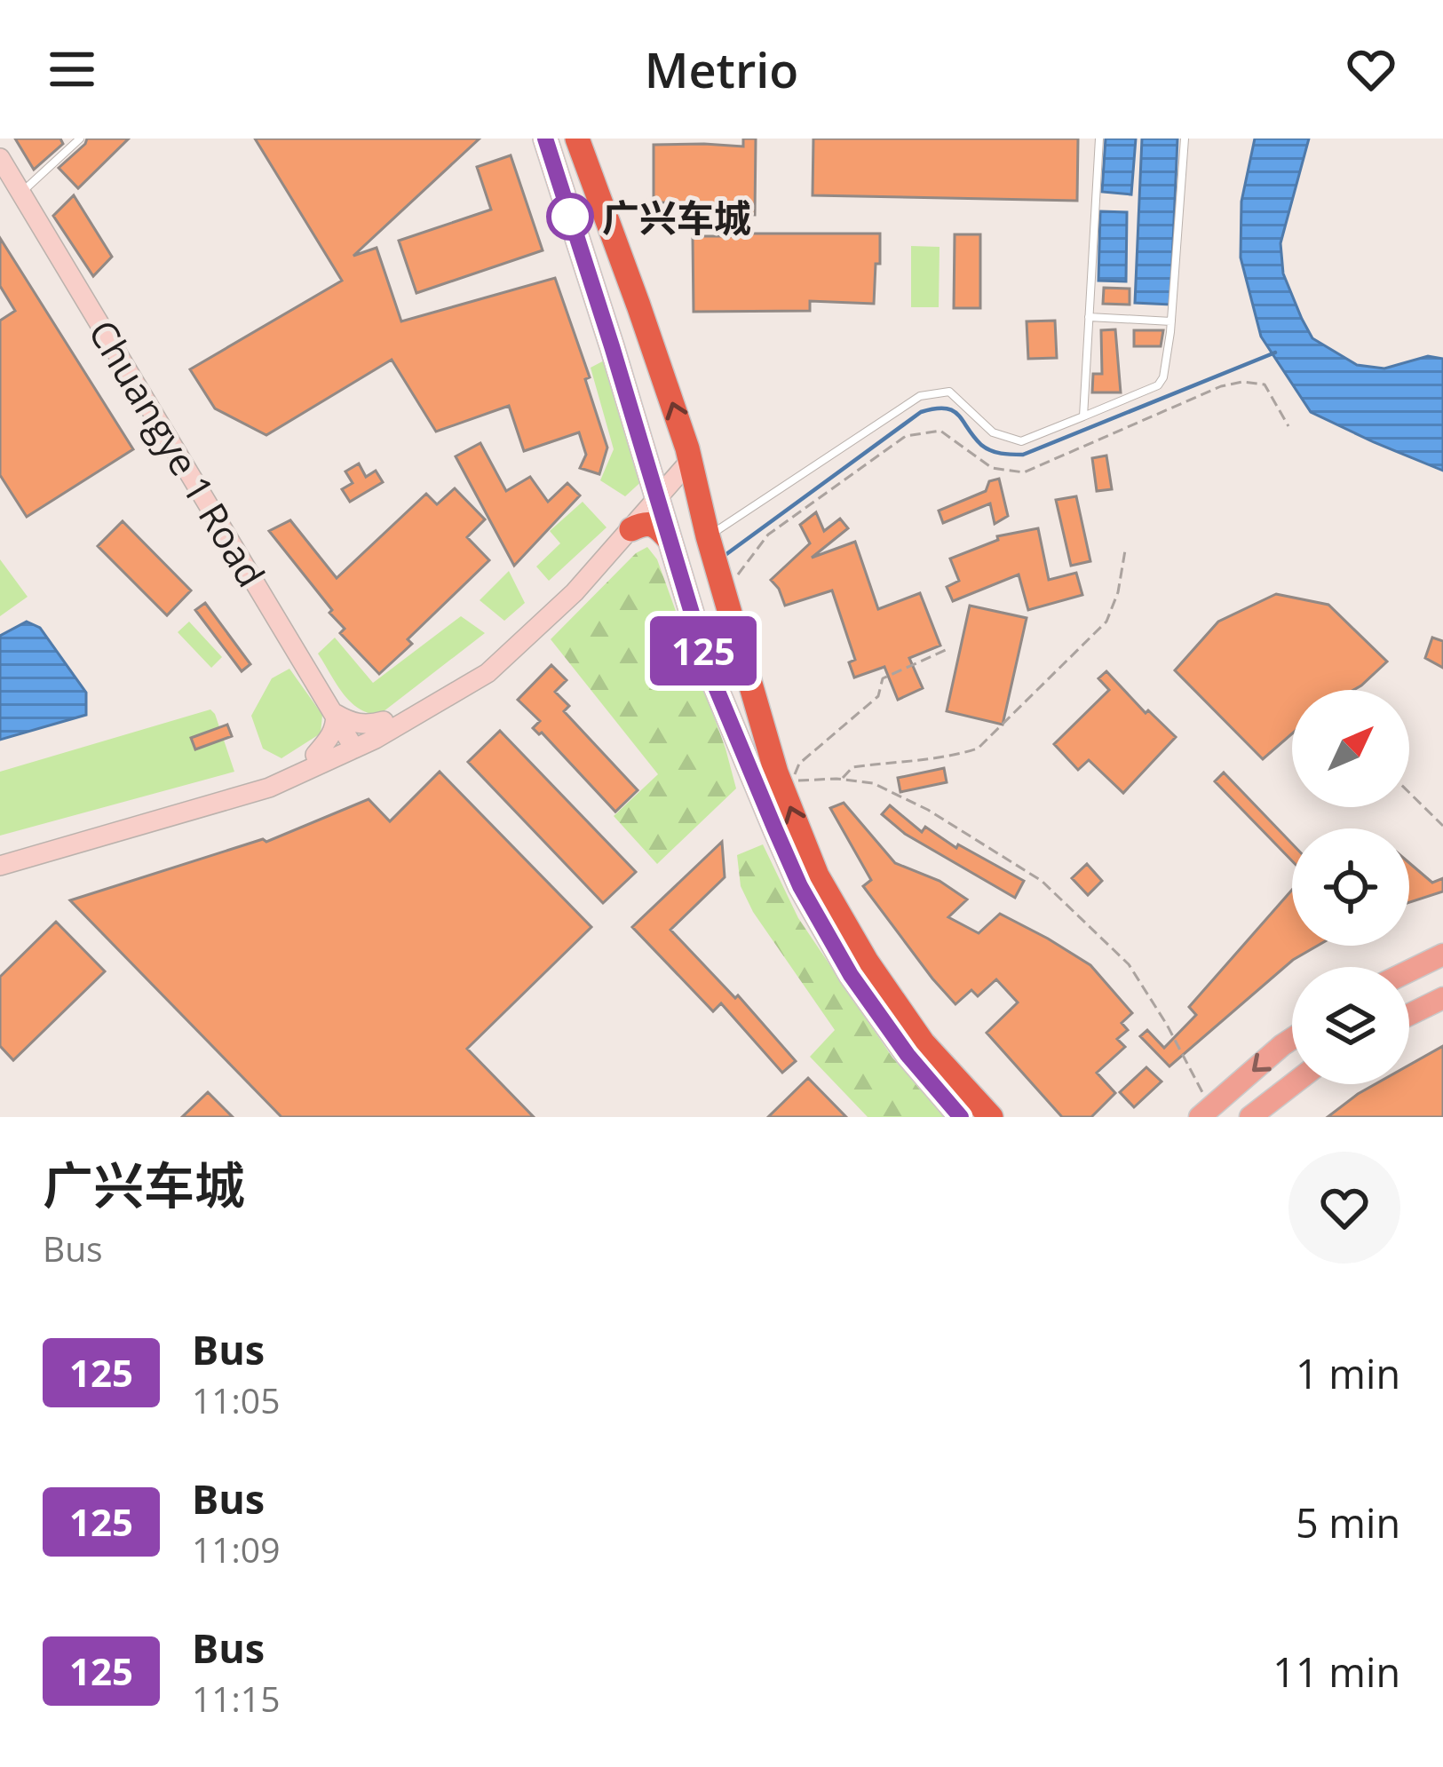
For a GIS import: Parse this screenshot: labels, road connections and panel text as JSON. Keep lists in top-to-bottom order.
{
  "streets": {
    "street": ["Chuangye 1 Road"]
  },
  "places": ["广兴车城"],
  "lines": ["bus line 125"],
  "north": "top right",
  "page": {
    "header": "Metrio",
    "on_map": "125",
    "heading": ["广兴车城", "Bus"],
    "list": [
      {
        "mark": "125",
        "name": "Bus",
        "note": "11:05",
        "value": "1 min"
      },
      {
        "mark": "125",
        "name": "Bus",
        "note": "11:09",
        "value": "5 min"
      },
      {
        "mark": "125",
        "name": "Bus",
        "note": "11:15",
        "value": "11 min"
      }
    ]
  }
}
